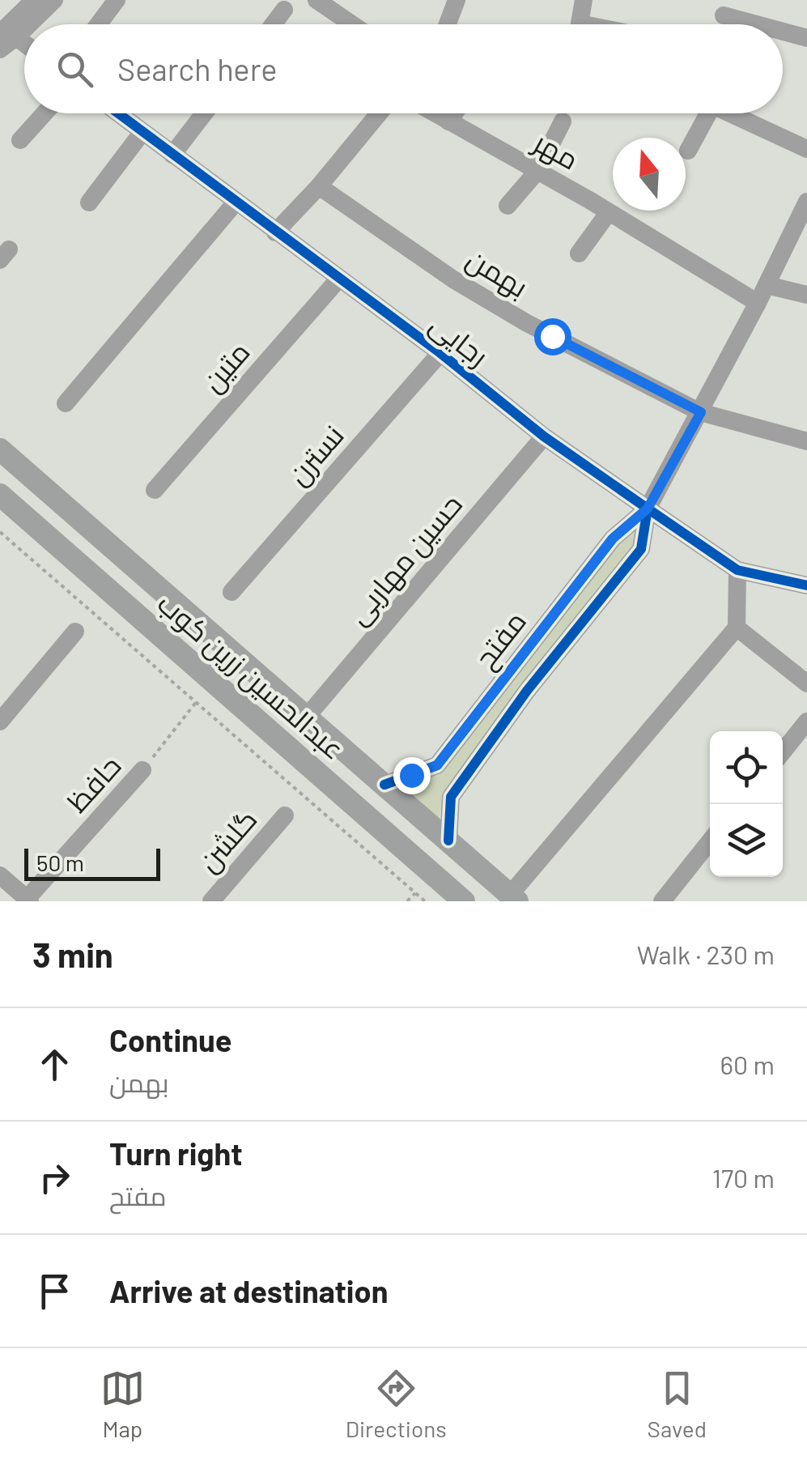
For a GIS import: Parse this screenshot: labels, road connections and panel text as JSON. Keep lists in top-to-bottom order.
{
  "streets": {
    "main road": ["عبدالحسین زرین کوب"],
    "street": [
      "مهر",
      "بهمن",
      "رجایی",
      "متین",
      "نسترن",
      "حسین مهاربی",
      "مفتح",
      "حافظ",
      "گلشن"
    ]
  },
  "crossings": [
    ["مهر", "مفتح"],
    ["بهمن", "مفتح"],
    ["رجایی", "متین"],
    ["رجایی", "نسترن"],
    ["رجایی", "حسین مهاربی"],
    ["رجایی", "مفتح"],
    ["حسین مهاربی", "عبدالحسین زرین کوب"],
    ["مفتح", "عبدالحسین زرین کوب"]
  ],
  "scale_bar": "50 m",
  "north": "top",
  "page": {
    "search": "Search here",
    "scale": "50 m",
    "heading": ["3 min", "Walk · 230 m"],
    "list": [
      ["Continue", "بهمن", "60 m"],
      ["Turn right", "مفتح", "170 m"],
      "Arrive at destination"
    ],
    "nav": ["Map", "Directions", "Saved"]
  }
}
